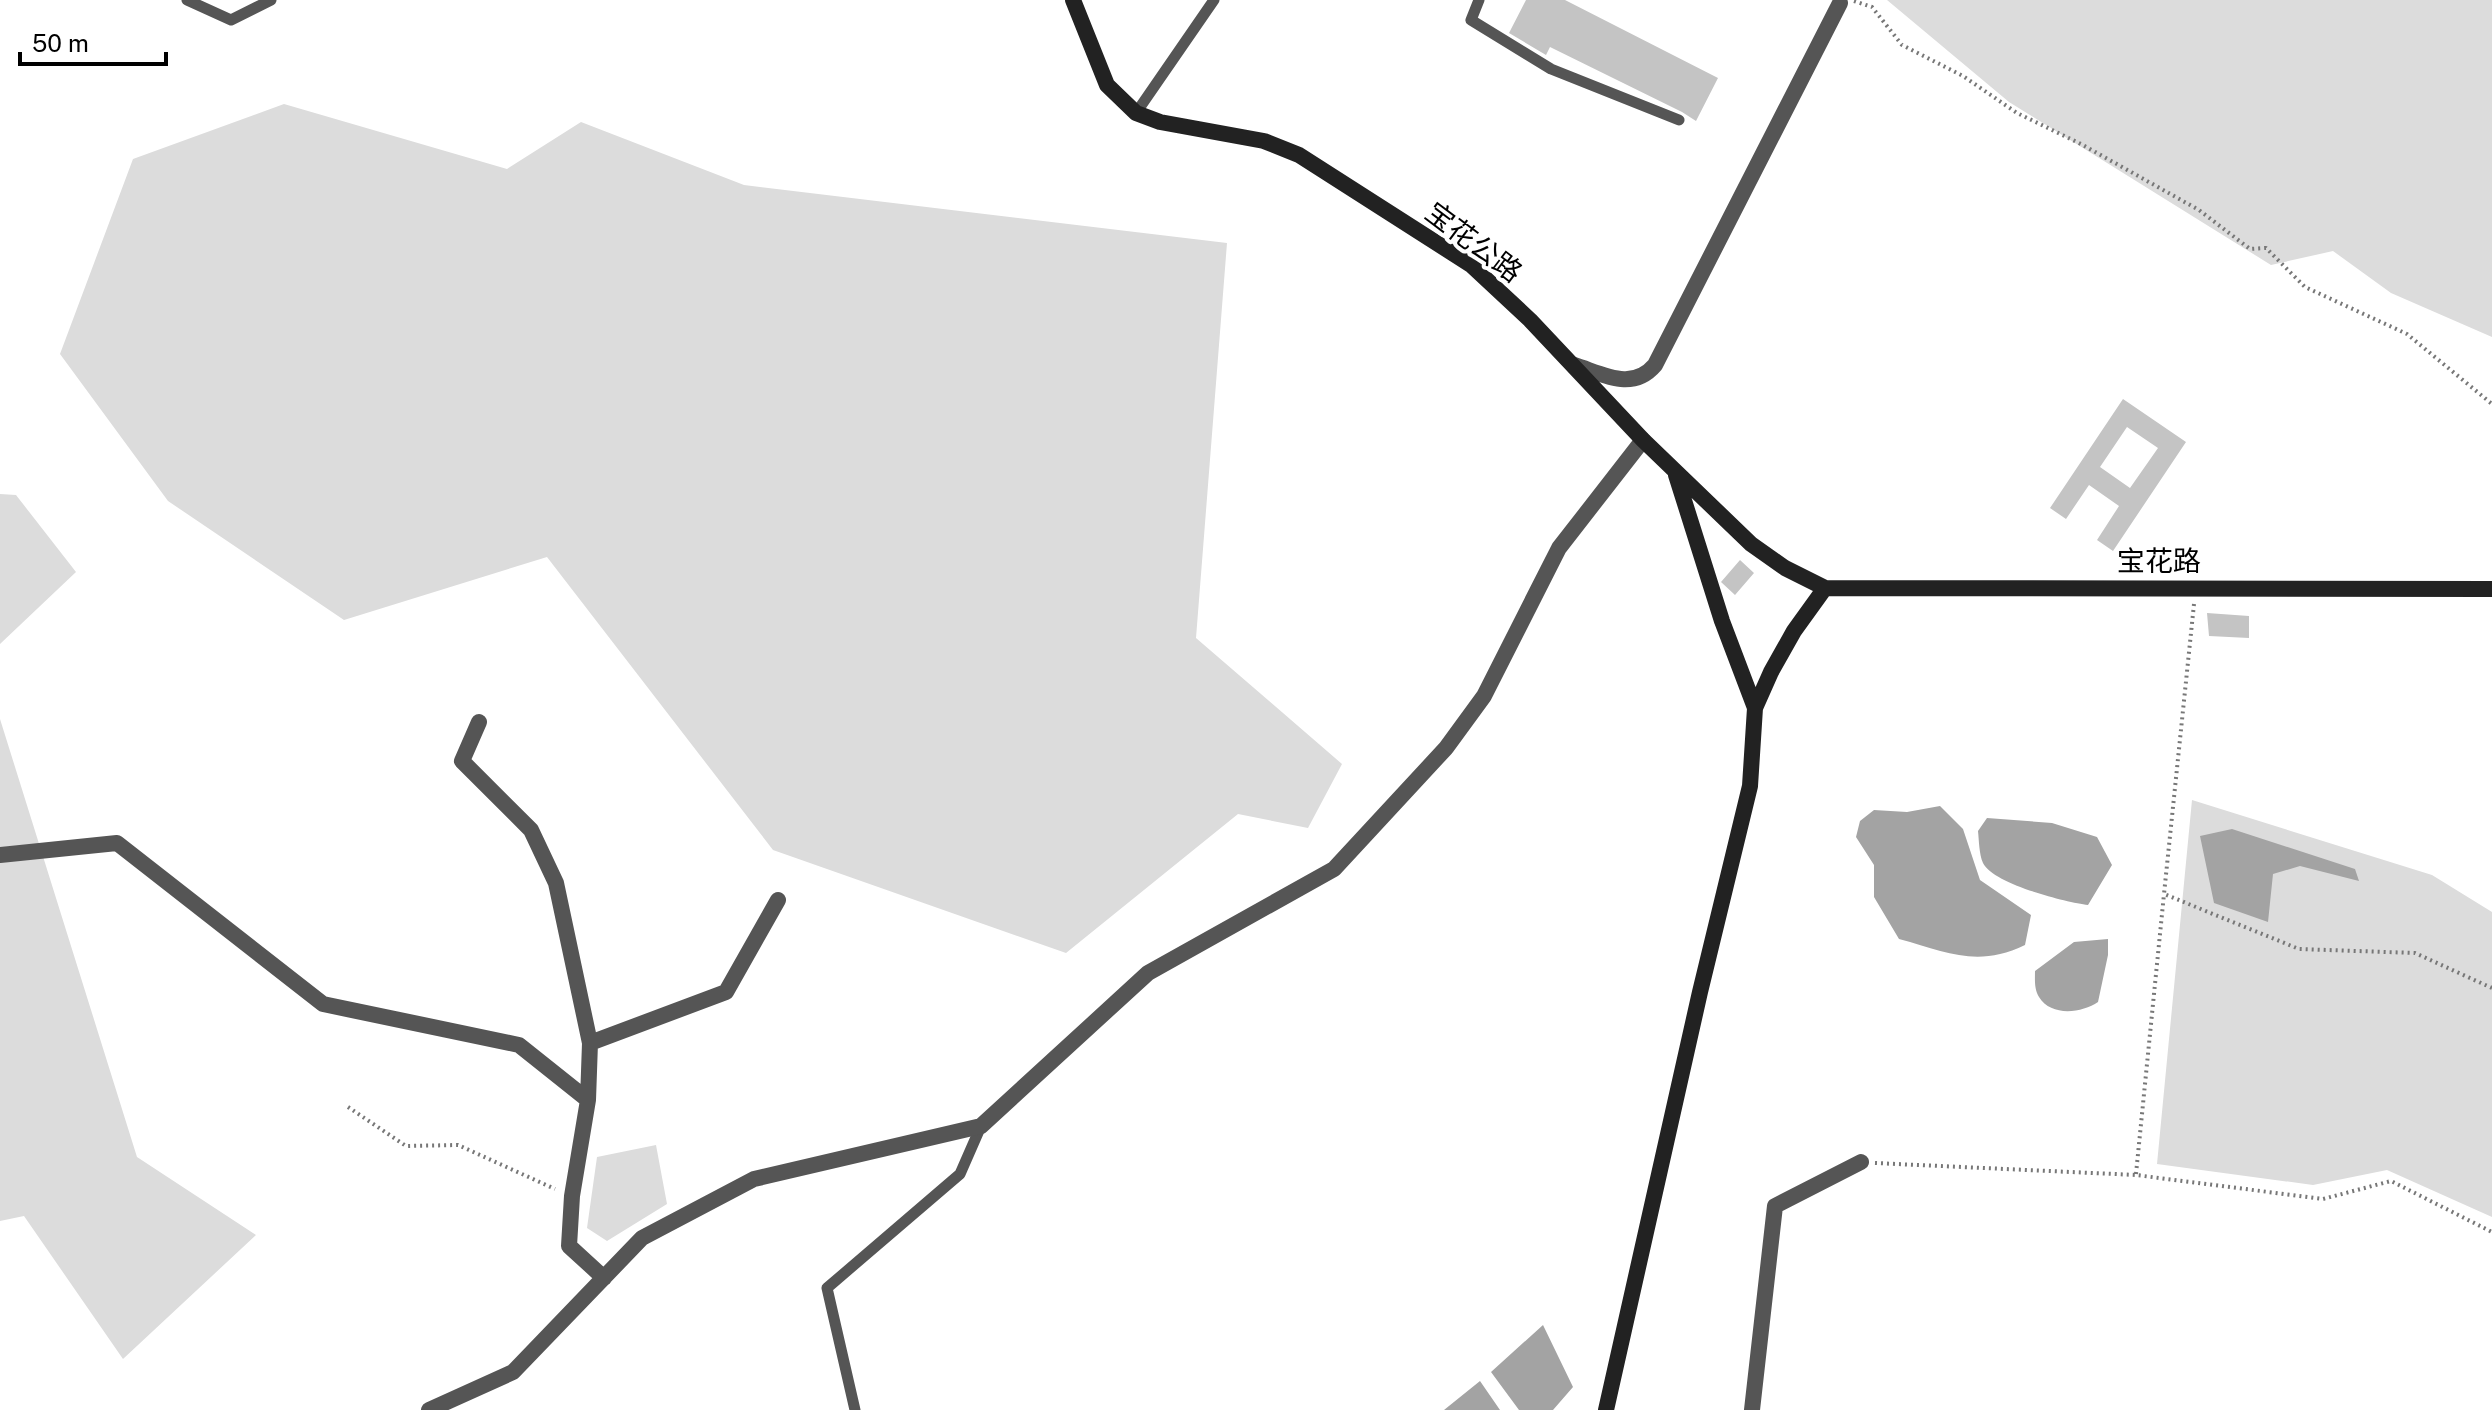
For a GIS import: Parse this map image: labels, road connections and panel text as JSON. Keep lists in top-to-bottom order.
{
  "streets": {
    "street": ["宝花公路", "宝花路"]
  },
  "crossings": [
    ["宝花公路", "宝花路"]
  ],
  "scale_bar": "50 m"
}
